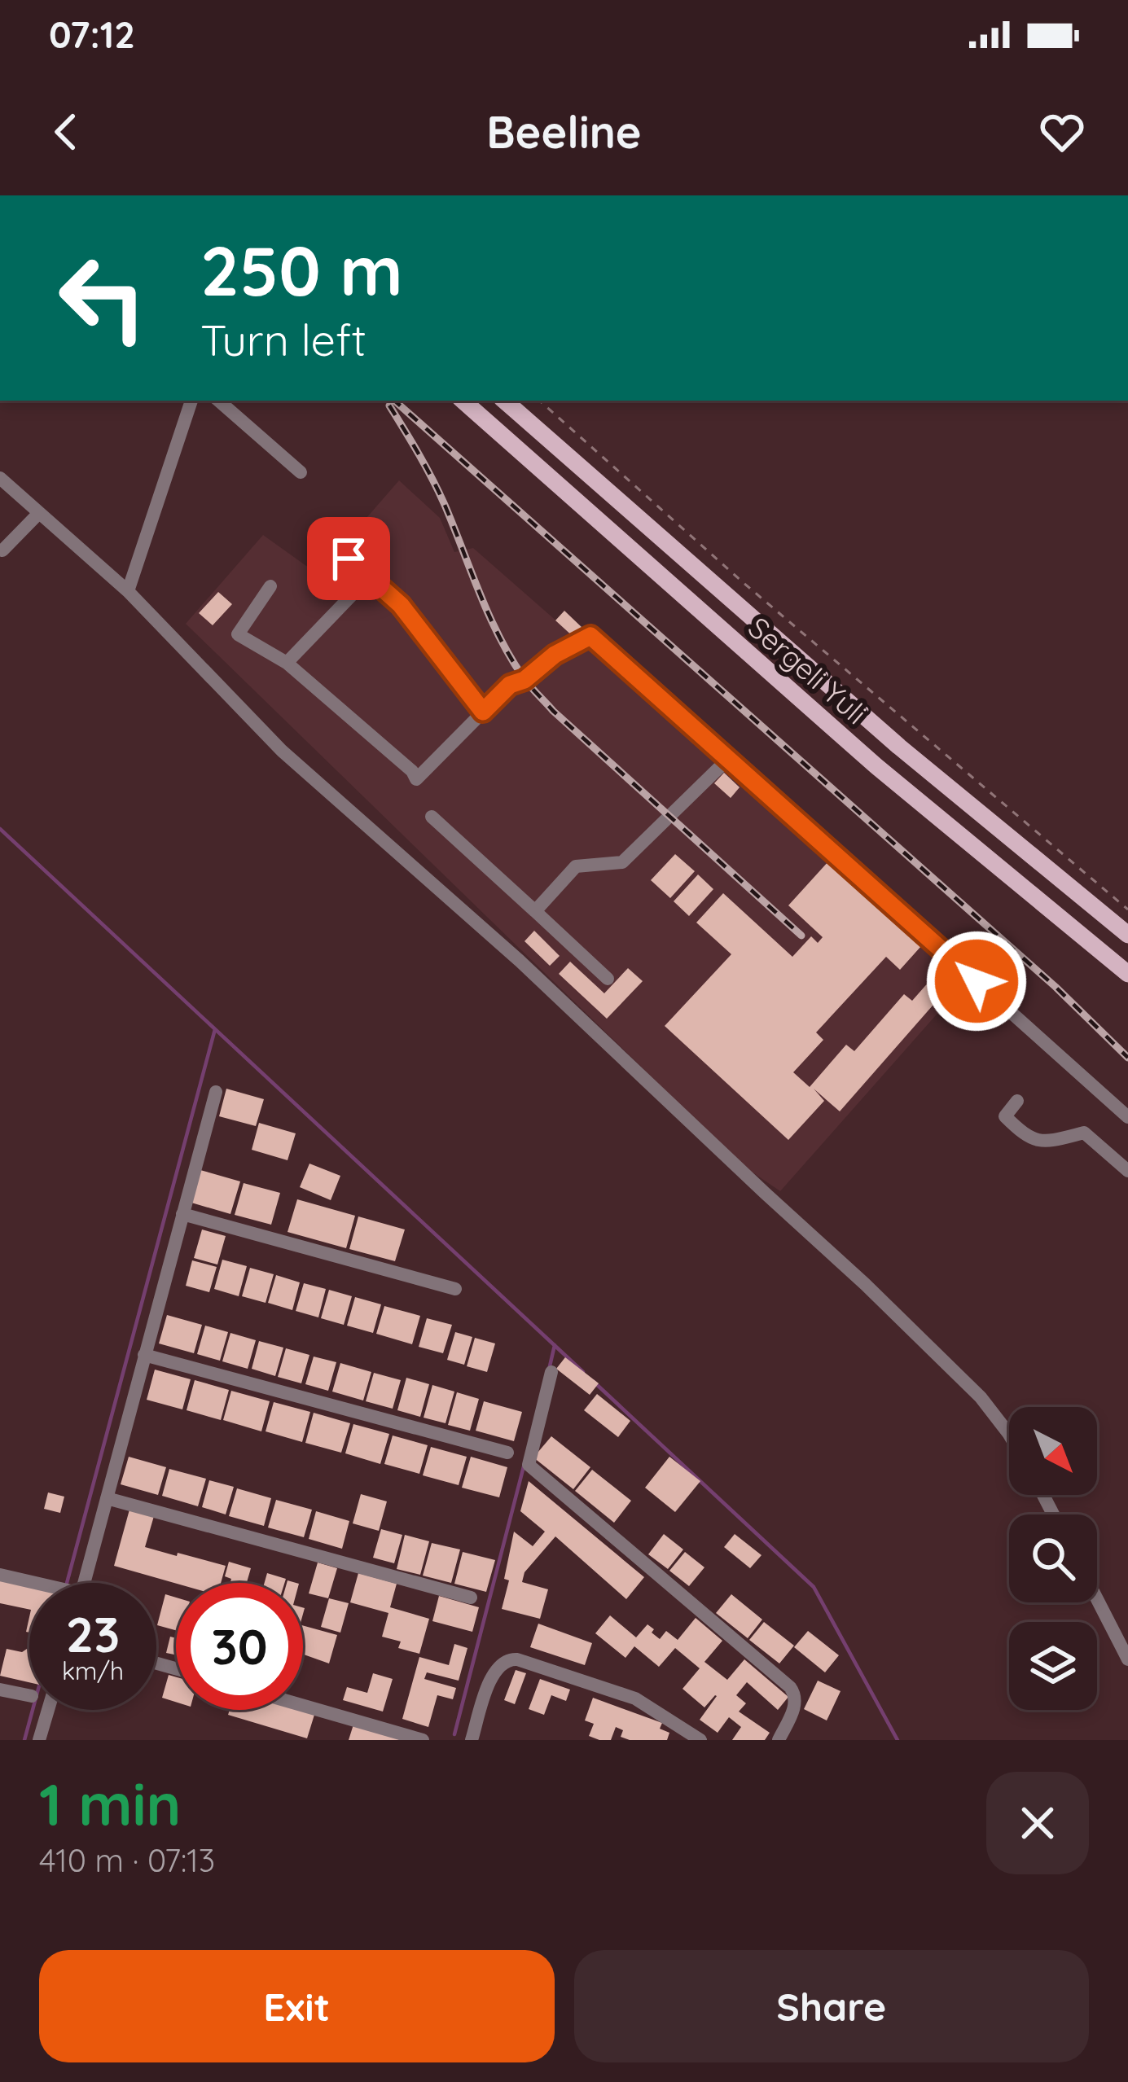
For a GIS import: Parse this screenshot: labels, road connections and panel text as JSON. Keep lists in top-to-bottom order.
{
  "streets": {
    "main road": ["Sergeli Yuli"]
  },
  "north": "bottom right",
  "page": {
    "status": "07:12",
    "header": "Beeline",
    "turn": ["250 m", "Turn left"],
    "speed": "23 km/h",
    "limit": "30",
    "heading": ["1 min", "410 m · 07:13"],
    "buttons": ["Exit", "Share"]
  }
}
